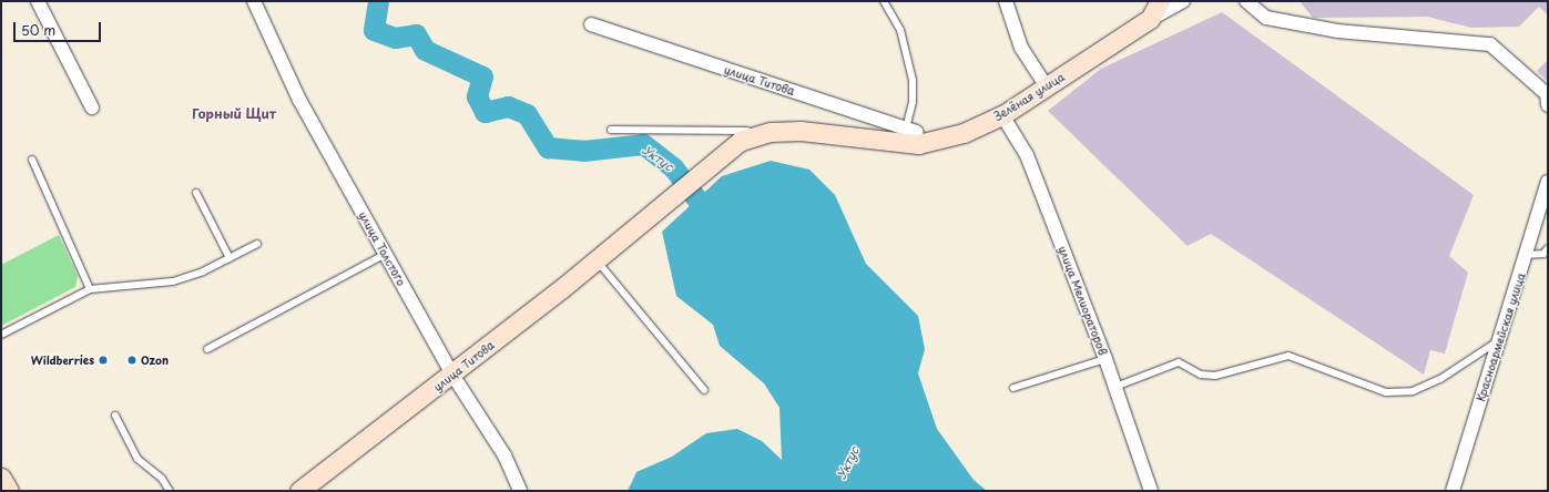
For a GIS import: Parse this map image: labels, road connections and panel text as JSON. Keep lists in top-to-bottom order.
{
  "streets": {
    "street": [
      "улица Титова",
      "Зелёная улица",
      "улица Толстого",
      "улица Мелиораторов",
      "Красноармейская улица"
    ]
  },
  "crossings": [
    ["улица Титова", "Зелёная улица"],
    ["улица Титова", "улица Толстого"],
    ["Зелёная улица", "улица Мелиораторов"]
  ],
  "districts": ["Горный Щит"],
  "water": ["Уктус"],
  "places": ["Wildberries", "Ozon"],
  "scale_bar": "50 m"
}
